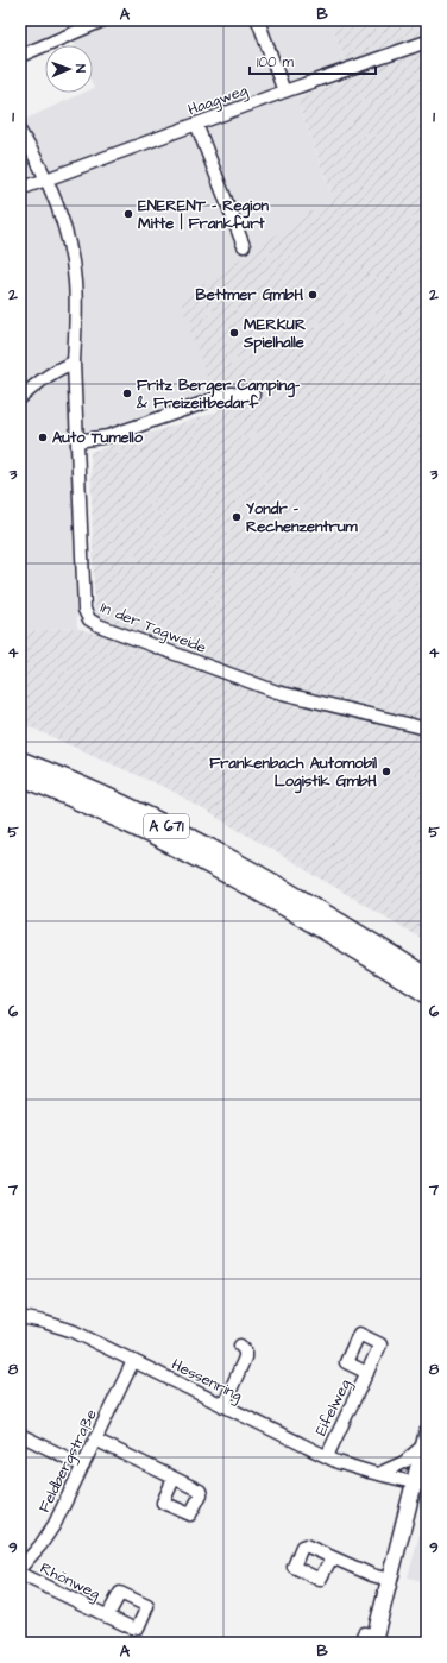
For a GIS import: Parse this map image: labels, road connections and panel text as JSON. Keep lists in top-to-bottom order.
{
  "streets": {
    "highway": ["A 671"],
    "street": [
      "Haagweg",
      "In der Tagweide",
      "Hessenring",
      "Eifelweg",
      "Feldbergstraße",
      "Rhönweg"
    ]
  },
  "crossings": [
    ["Haagweg", "In der Tagweide"],
    ["Hessenring", "Eifelweg"],
    ["Hessenring", "Feldbergstraße"]
  ],
  "places": [
    "ENERENT - Region Mitte | Frankfurt",
    "Bettmer GmbH",
    "MERKUR Spielhalle",
    "Fritz Berger Camping- & Freizeitbedarf",
    "Auto Tumello",
    "Yondr - Rechenzentrum",
    "Frankenbach Automobil Logistik GmbH"
  ],
  "scale_bar": "100 m",
  "north": "right",
  "grid": {
    "columns": ["A", "B"],
    "rows": [
      "1",
      "2",
      "3",
      "4",
      "5",
      "6",
      "7",
      "8",
      "9"
    ]
  }
}
